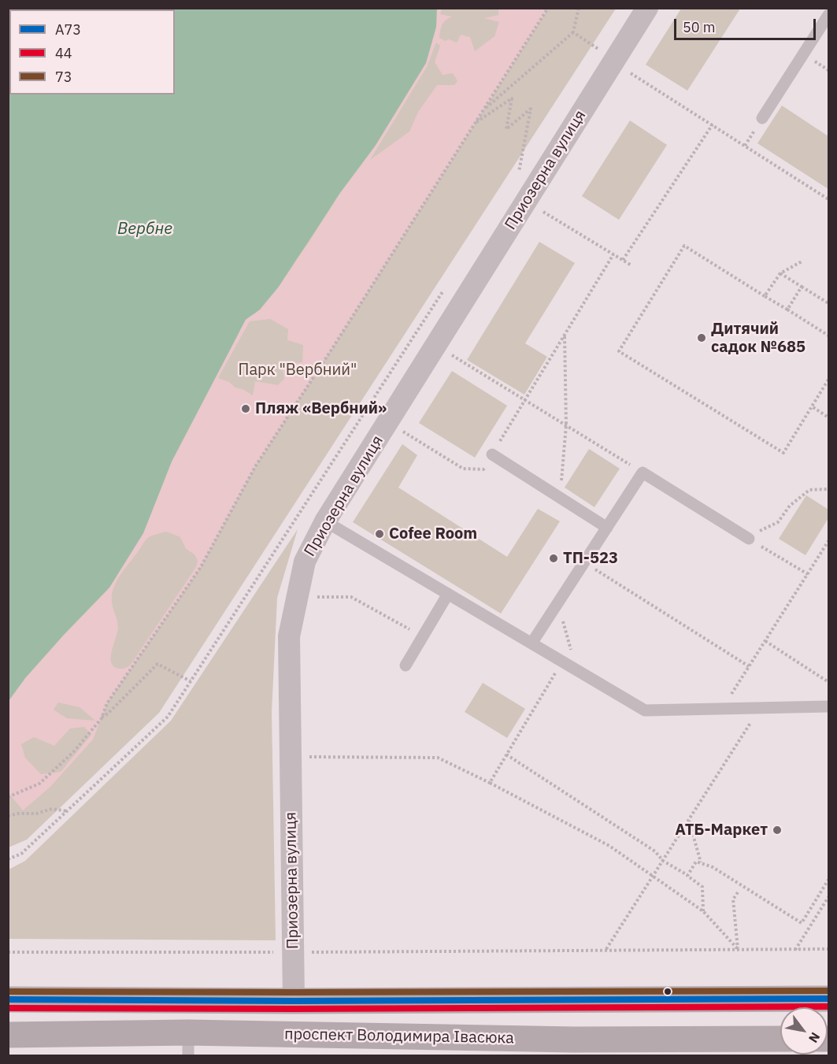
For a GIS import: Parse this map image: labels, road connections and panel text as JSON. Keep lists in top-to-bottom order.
{
  "streets": {
    "main road": ["проспект Володимира Івасюка"],
    "street": ["Приозерна вулиця"]
  },
  "water": ["Вербне"],
  "parks": ["Парк \"Вербний\""],
  "places": [
    "Дитячий садок №685",
    "Пляж «Вербний»",
    "Cofee Room",
    "ТП-523",
    "АТБ-Маркет"
  ],
  "lines": ["transit line 73", "transit line А73", "transit line 44"],
  "legend": ["А73", "44", "73"],
  "scale_bar": "50 m",
  "north": "bottom right"
}
